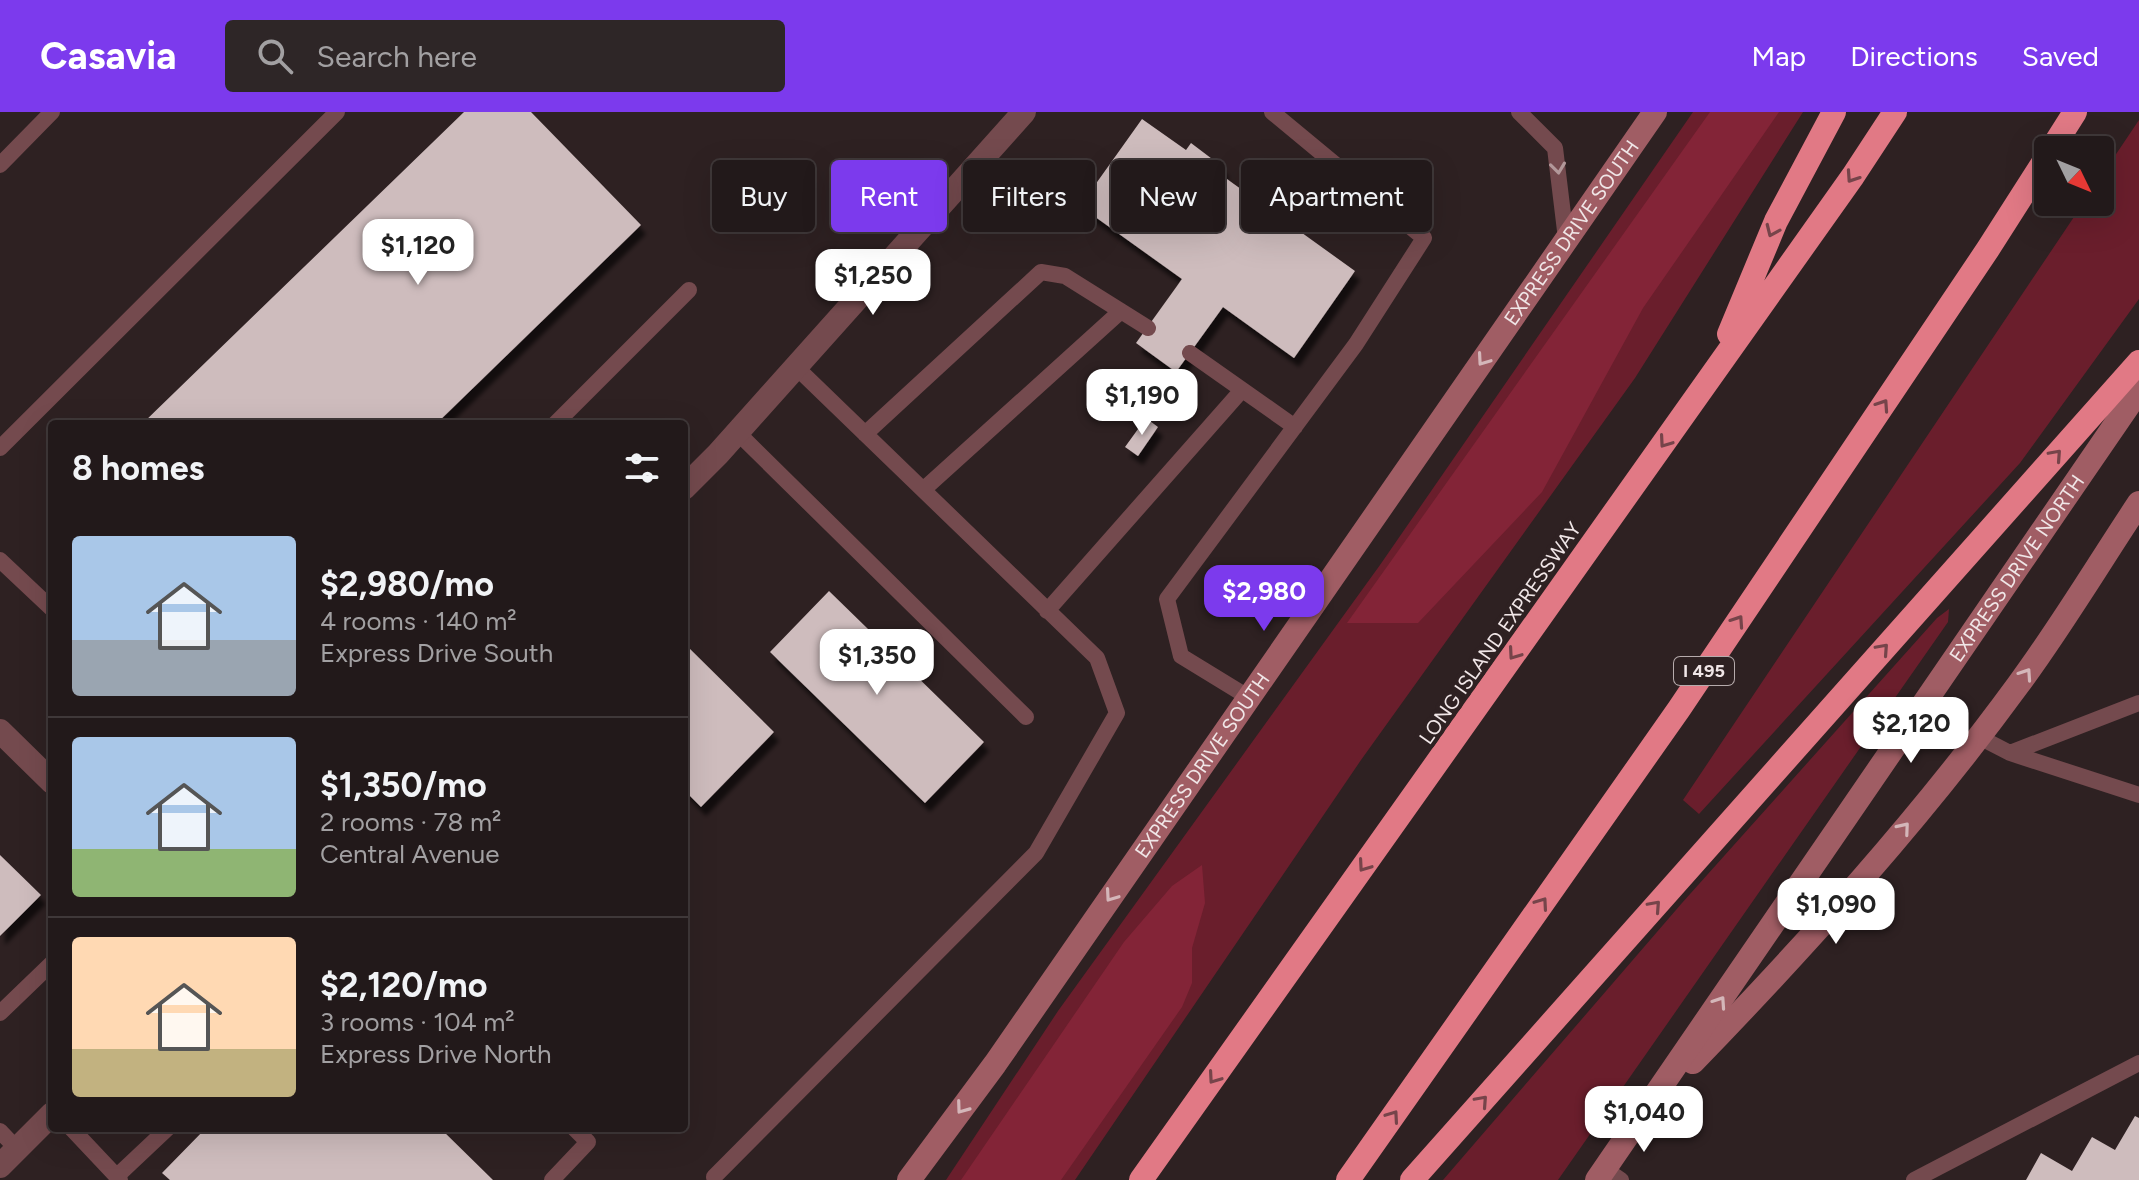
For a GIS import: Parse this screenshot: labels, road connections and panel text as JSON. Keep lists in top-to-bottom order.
{
  "streets": {
    "highway": ["LONG ISLAND EXPRESSWAY", "I 495"],
    "main road": ["EXPRESS DRIVE SOUTH", "EXPRESS DRIVE NORTH"]
  },
  "one_way": ["EXPRESS DRIVE SOUTH"],
  "north": "bottom right",
  "page": {
    "header": "Casavia",
    "search": "Search here",
    "nav": ["Map", "Directions", "Saved"],
    "chip": [
      "Buy",
      "Rent",
      "Filters",
      "New",
      "Apartment"
    ],
    "price": [
      "$1,120",
      "$1,250",
      "$1,190",
      "$2,980",
      "$1,350",
      "$2,120",
      "$1,090",
      "$1,040"
    ],
    "heading": "8 homes",
    "list": [
      {
        "name": "$2,980/mo",
        "note": "4 rooms · 140 m² · Express Drive South"
      },
      {
        "name": "$1,350/mo",
        "note": "2 rooms · 78 m² · Central Avenue"
      },
      {
        "name": "$2,120/mo",
        "note": "3 rooms · 104 m² · Express Drive North"
      }
    ]
  }
}
